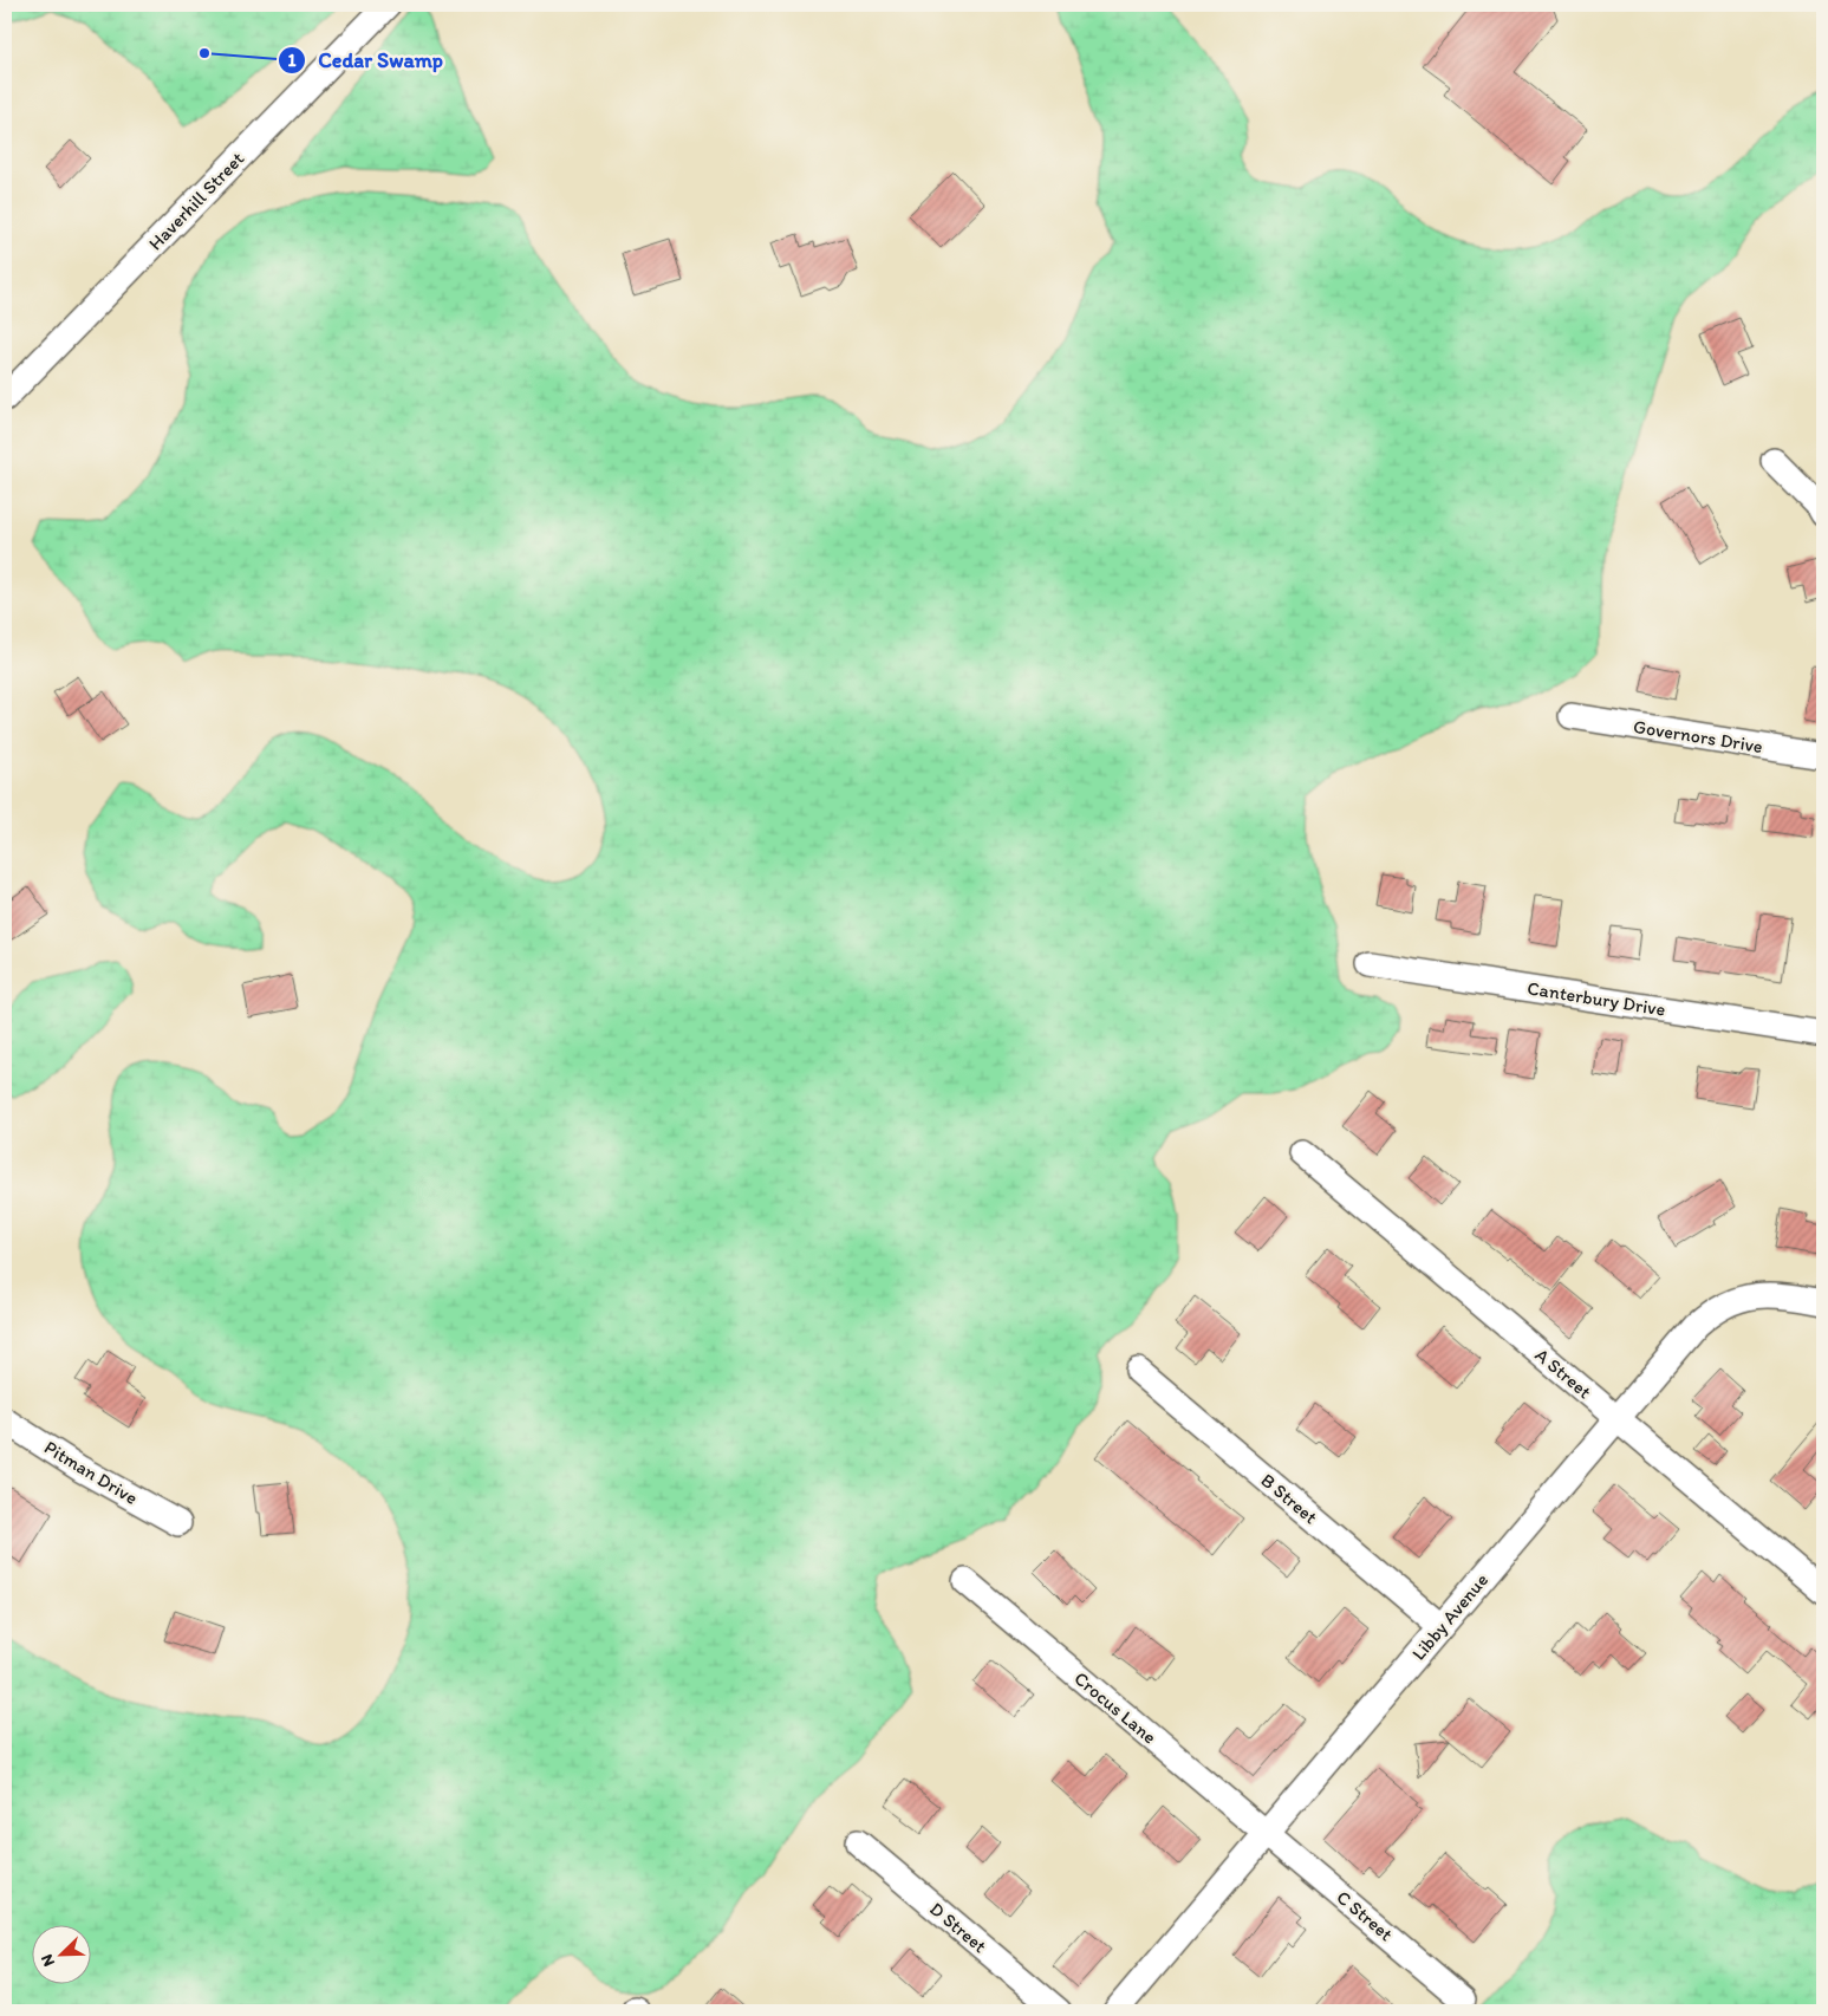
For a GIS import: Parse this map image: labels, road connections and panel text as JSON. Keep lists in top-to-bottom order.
{
  "streets": {
    "street": [
      "Haverhill Street",
      "Governors Drive",
      "Canterbury Drive",
      "A Street",
      "Pitman Drive",
      "B Street",
      "Libby Avenue",
      "Crocus Lane",
      "C Street",
      "D Street"
    ]
  },
  "crossings": [
    ["A Street", "Libby Avenue"],
    ["B Street", "Libby Avenue"],
    ["Libby Avenue", "Crocus Lane"],
    ["Libby Avenue", "C Street"],
    ["Crocus Lane", "C Street"]
  ],
  "places": ["Cedar Swamp"],
  "north": "bottom left"
}
